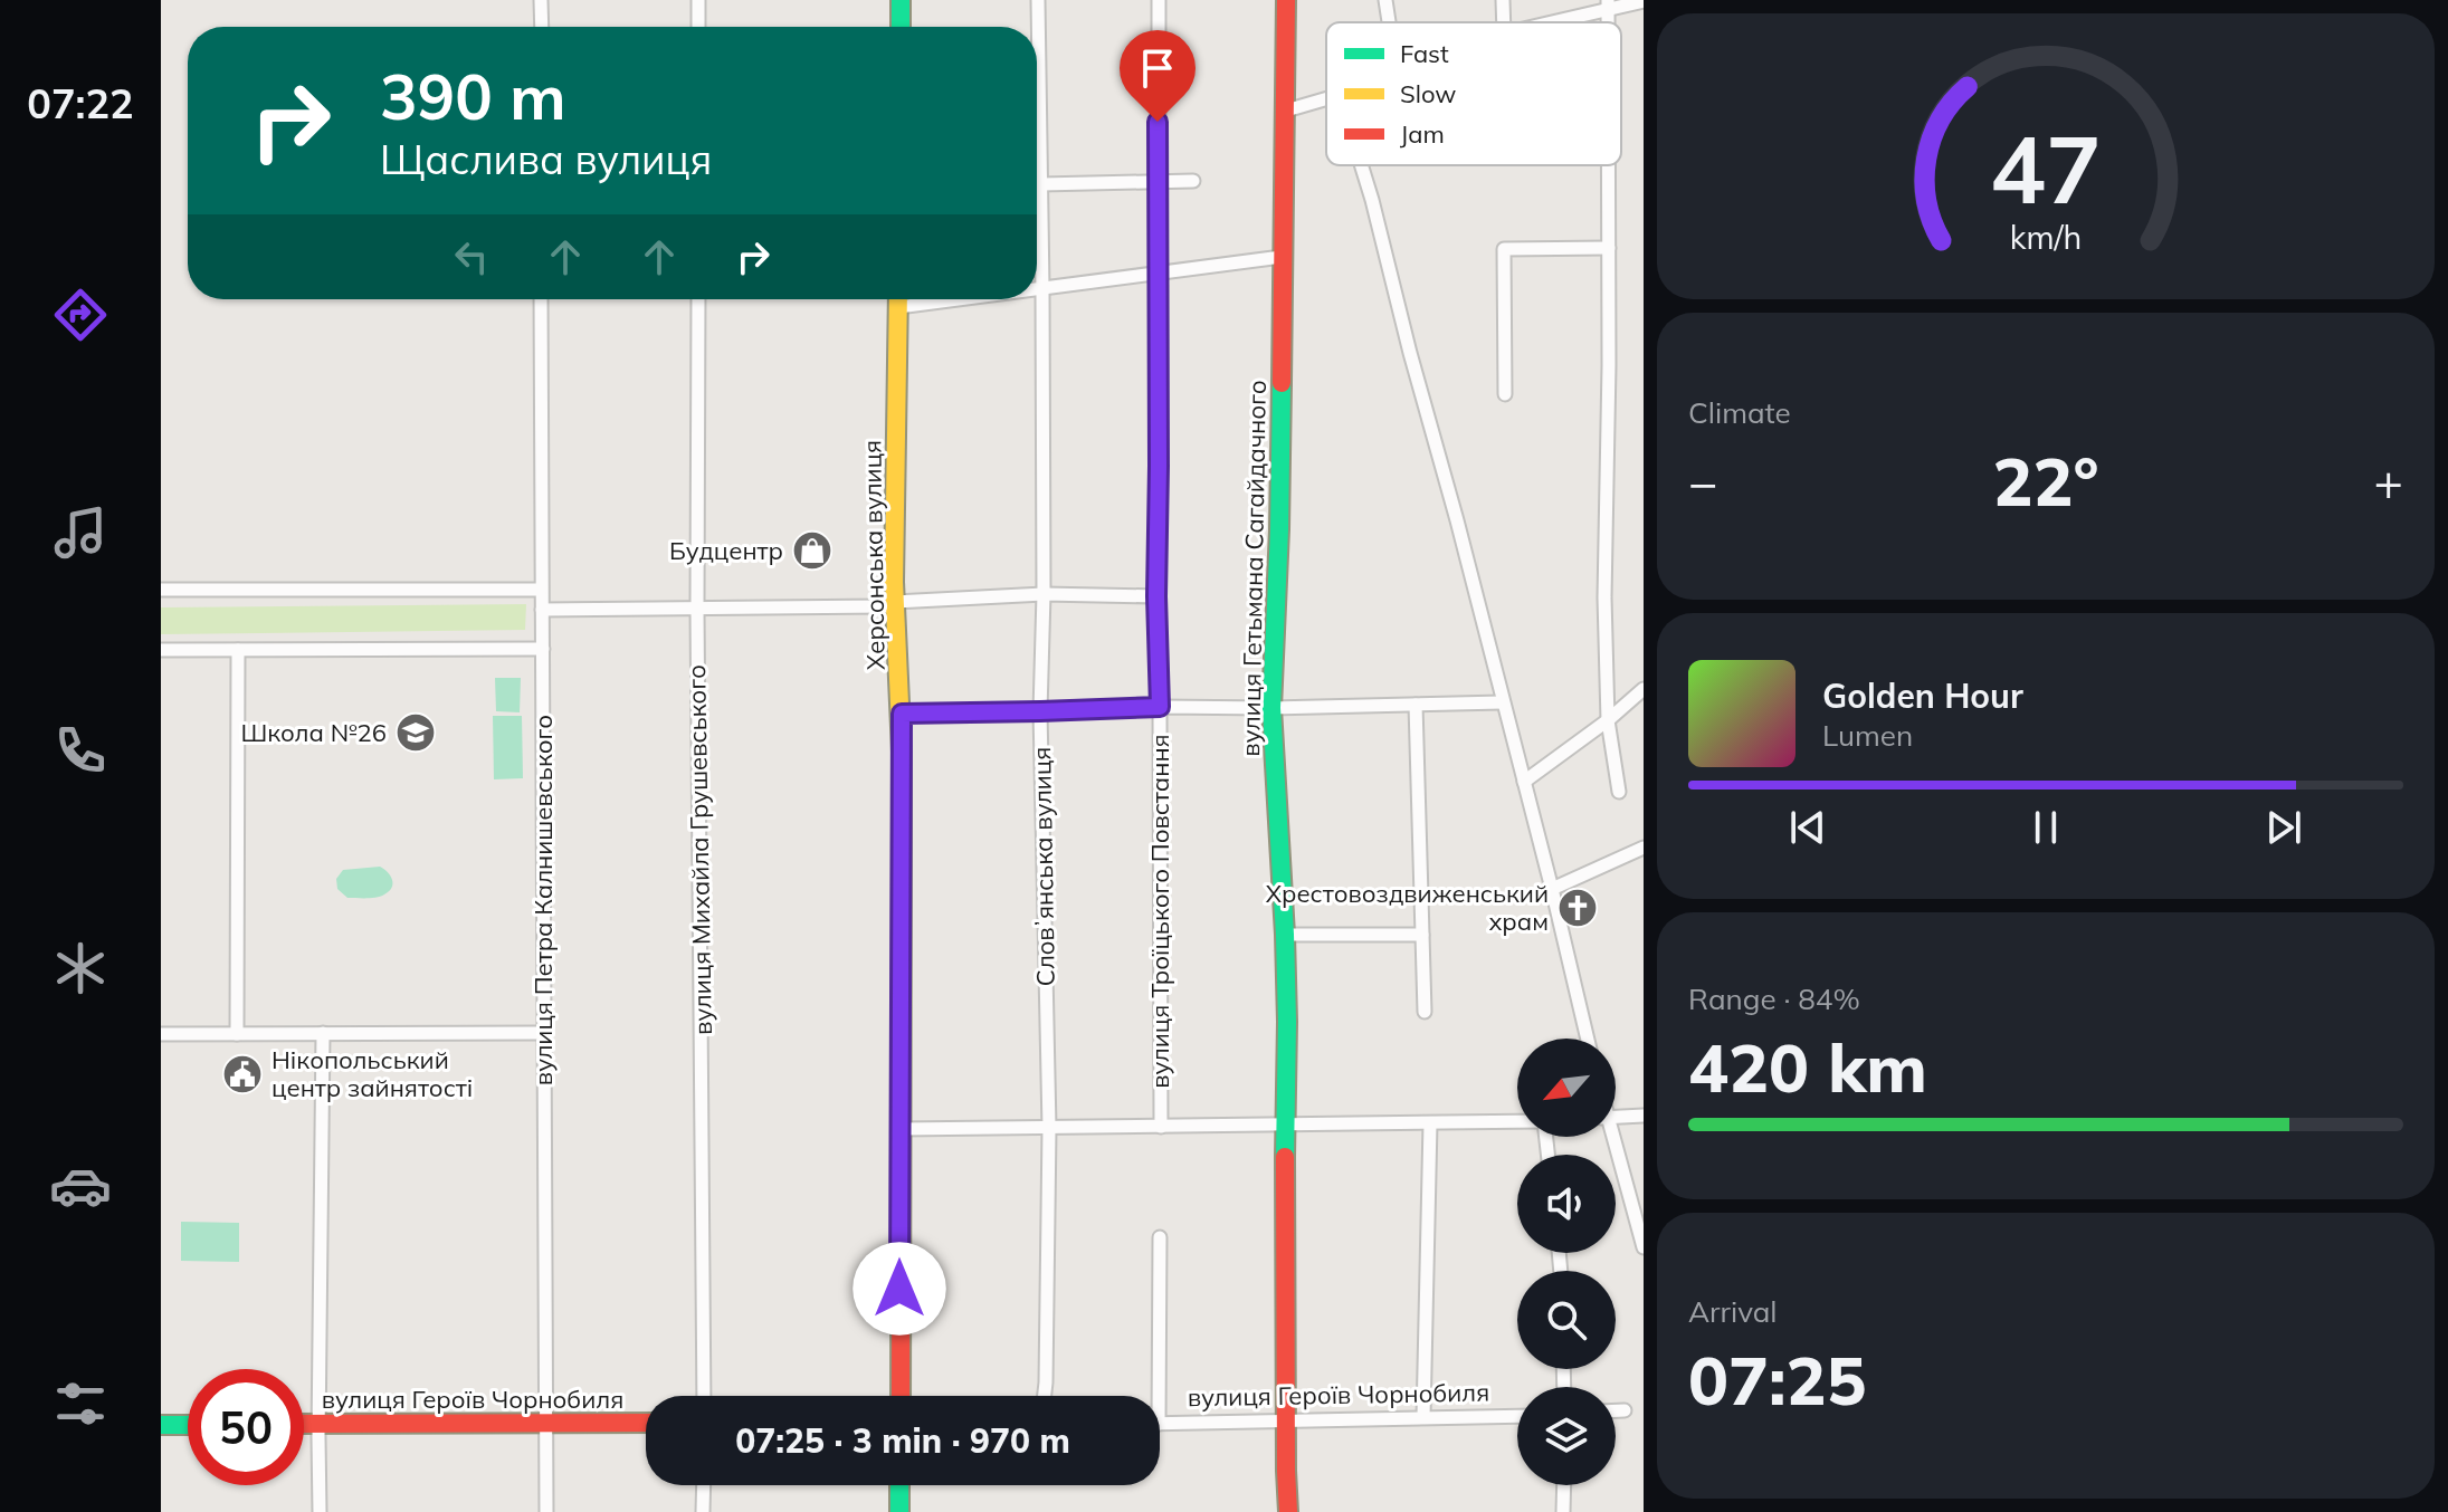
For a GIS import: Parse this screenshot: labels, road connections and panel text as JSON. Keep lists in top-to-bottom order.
{
  "streets": {
    "main road": ["Херсонська вулиця", "вулиця Гетьмана Сагайдачного", "вулиця Героїв Чорнобиля"],
    "street": [
      "вулиця Михайла Грушевського",
      "Словʼянська вулиця",
      "вулиця Петра Калнишевського",
      "вулиця Троїцького Повстання"
    ]
  },
  "crossings": [
    ["вулиця Гетьмана Сагайдачного", "вулиця Героїв Чорнобиля"],
    ["вулиця Петра Калнишевського", "вулиця Героїв Чорнобиля"]
  ],
  "places": {
    "shop": ["Будцентр"],
    "school or university": ["Школа №26"],
    "church": ["Хрестовоздвиженський храм"],
    "public building": ["Нікопольський центр зайнятості"]
  },
  "legend": ["Fast", "Slow", "Jam"],
  "north": "bottom left",
  "page": {
    "tabs": "07:22",
    "turn": ["390 m", "Щаслива вулиця"],
    "tile": [
      "Climate",
      ["Range · 84%", "420 km"],
      ["Arrival", "07:25"]
    ],
    "heat": ["−", "22°", "+"],
    "song": ["Golden Hour", "Lumen"],
    "limit": "50",
    "trip": "07:25 · 3 min · 970 m",
    "gauge": ["47", "km/h"]
  }
}
